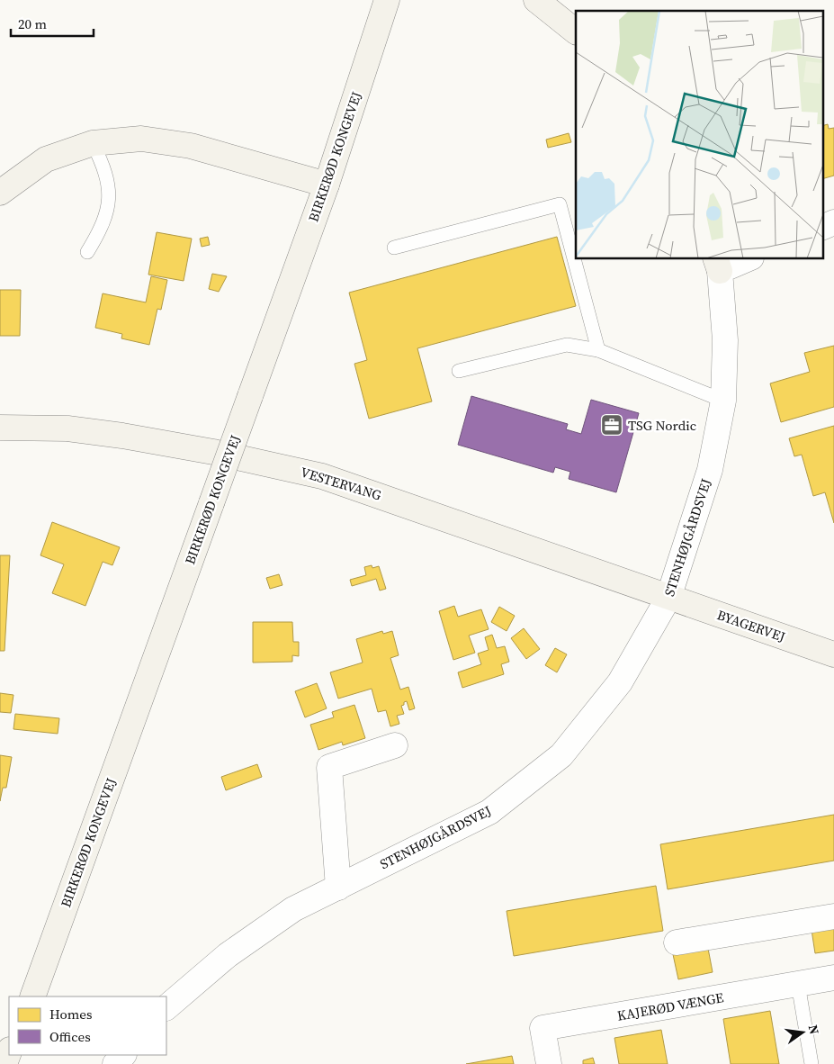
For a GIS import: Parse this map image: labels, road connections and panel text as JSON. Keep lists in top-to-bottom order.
{
  "streets": {
    "main road": ["BIRKERØD KONGEVEJ", "VESTERVANG", "BYAGERVEJ"],
    "street": ["STENHØJGÅRDSVEJ", "KAJERØD VÆNGE"]
  },
  "crossings": [
    ["VESTERVANG", "STENHØJGÅRDSVEJ"],
    ["VESTERVANG", "BYAGERVEJ"],
    ["STENHØJGÅRDSVEJ", "BYAGERVEJ"]
  ],
  "places": {
    "office": ["TSG Nordic"]
  },
  "legend": ["Homes", "Offices"],
  "scale_bar": "20 m",
  "north": "right"
}
